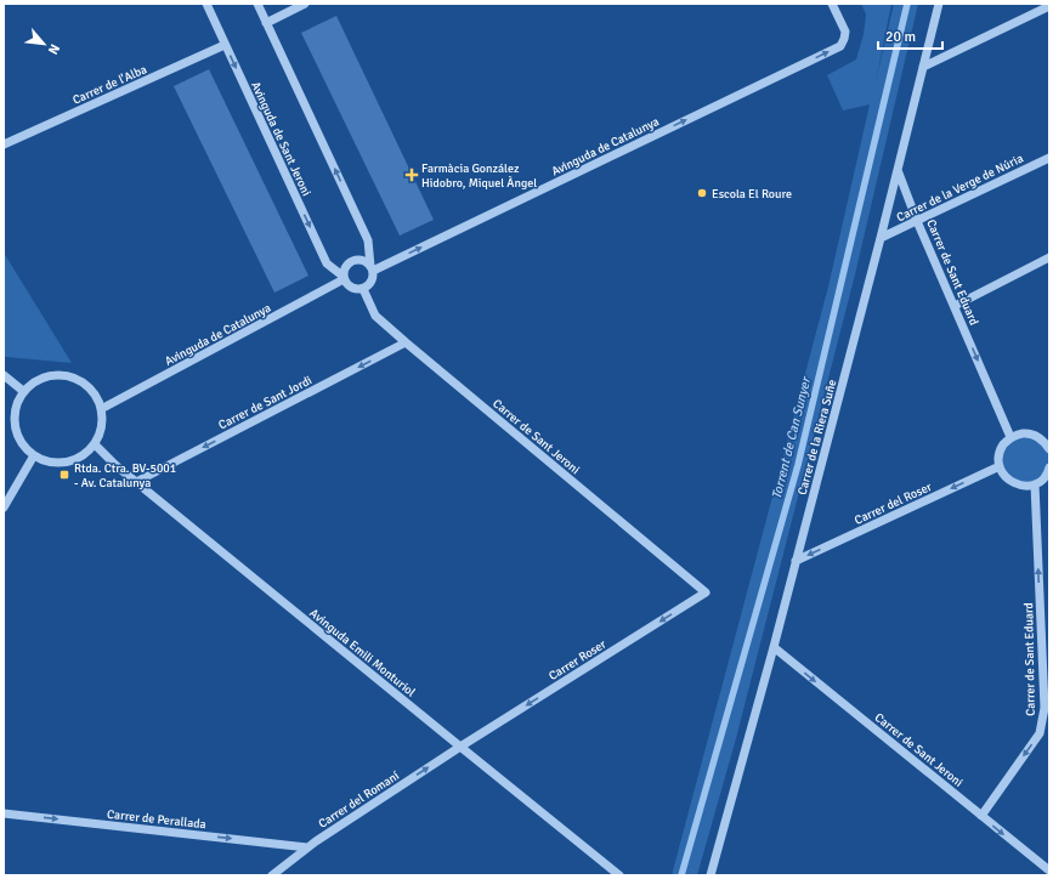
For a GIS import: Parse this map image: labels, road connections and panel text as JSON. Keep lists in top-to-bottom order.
{
  "streets": {
    "street": [
      "Carrer de l'Alba",
      "Avinguda de Sant Jeroni",
      "Avinguda de Catalunya",
      "Carrer de la Verge de Núria",
      "Carrer de Sant Eduard",
      "Carrer de Sant Jordi",
      "Carrer de Sant Jeroni",
      "Carrer de la Riera Suñe",
      "Carrer del Roser",
      "Avinguda Emili Monturiol",
      "Carrer Roser",
      "Carrer del Romaní",
      "Carrer de Perallada"
    ]
  },
  "crossings": [
    ["Carrer de l'Alba", "Avinguda de Sant Jeroni"],
    ["Avinguda de Sant Jeroni", "Avinguda de Catalunya"],
    ["Avinguda de Sant Jeroni", "Carrer de Sant Jeroni"],
    ["Avinguda de Catalunya", "Carrer de Sant Jeroni"],
    ["Avinguda de Catalunya", "Avinguda Emili Monturiol"],
    ["Carrer de la Verge de Núria", "Carrer de Sant Eduard"],
    ["Carrer de la Verge de Núria", "Carrer de la Riera Suñe"],
    ["Carrer de Sant Eduard", "Carrer de Sant Jeroni"],
    ["Carrer de Sant Eduard", "Carrer de la Riera Suñe"],
    ["Carrer de Sant Jordi", "Carrer de Sant Jeroni"],
    ["Carrer de Sant Jordi", "Avinguda Emili Monturiol"],
    ["Carrer de Sant Jeroni", "Carrer de la Riera Suñe"],
    ["Carrer de Sant Jeroni", "Carrer Roser"],
    ["Carrer de la Riera Suñe", "Carrer del Roser"],
    ["Avinguda Emili Monturiol", "Carrer Roser"],
    ["Avinguda Emili Monturiol", "Carrer del Romaní"],
    ["Carrer Roser", "Carrer del Romaní"],
    ["Carrer del Romaní", "Carrer de Perallada"]
  ],
  "one_way": [
    "Avinguda de Catalunya",
    "Carrer de Sant Jordi",
    "Carrer de Sant Jeroni",
    "Carrer del Roser",
    "Carrer Roser",
    "Carrer del Romaní",
    "Carrer de Perallada"
  ],
  "water": ["Torrent de Can Sunyer"],
  "places": {
    "health": ["Farmàcia González Hidobro, Miquel Àngel"],
    "other": ["Escola El Roure"],
    "transit": ["Rtda. Ctra. BV-5001 - Av. Catalunya"]
  },
  "scale_bar": "20 m",
  "north": "bottom right"
}
